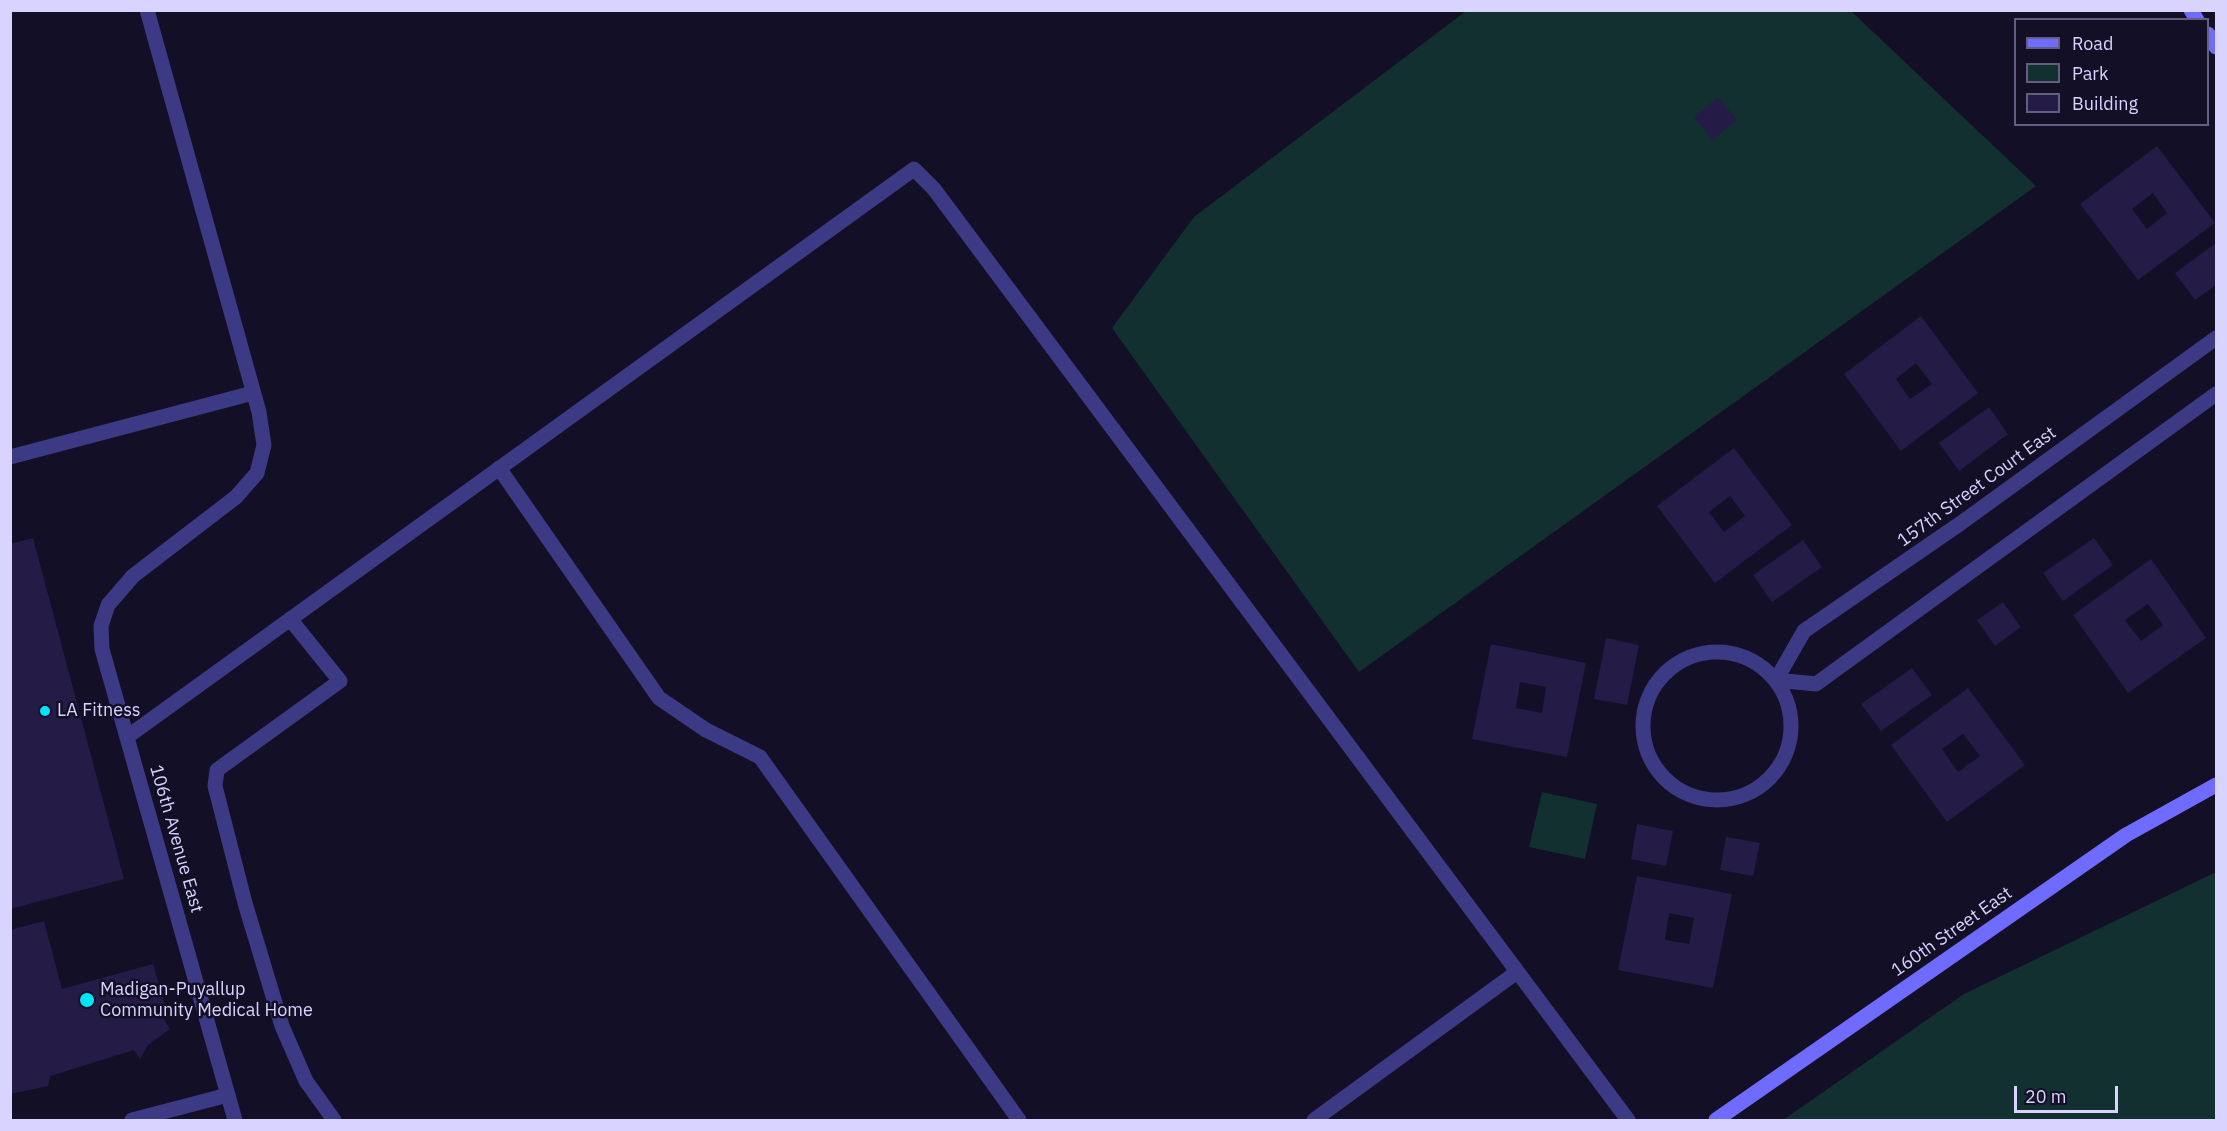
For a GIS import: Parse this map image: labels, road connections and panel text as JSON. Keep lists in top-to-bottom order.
{
  "streets": {
    "street": ["157th Street Court East", "106th Avenue East", "160th Street East"]
  },
  "places": ["LA Fitness", "Madigan-Puyallup Community Medical Home"],
  "legend": ["Road", "Park", "Building"],
  "scale_bar": "20 m"
}
